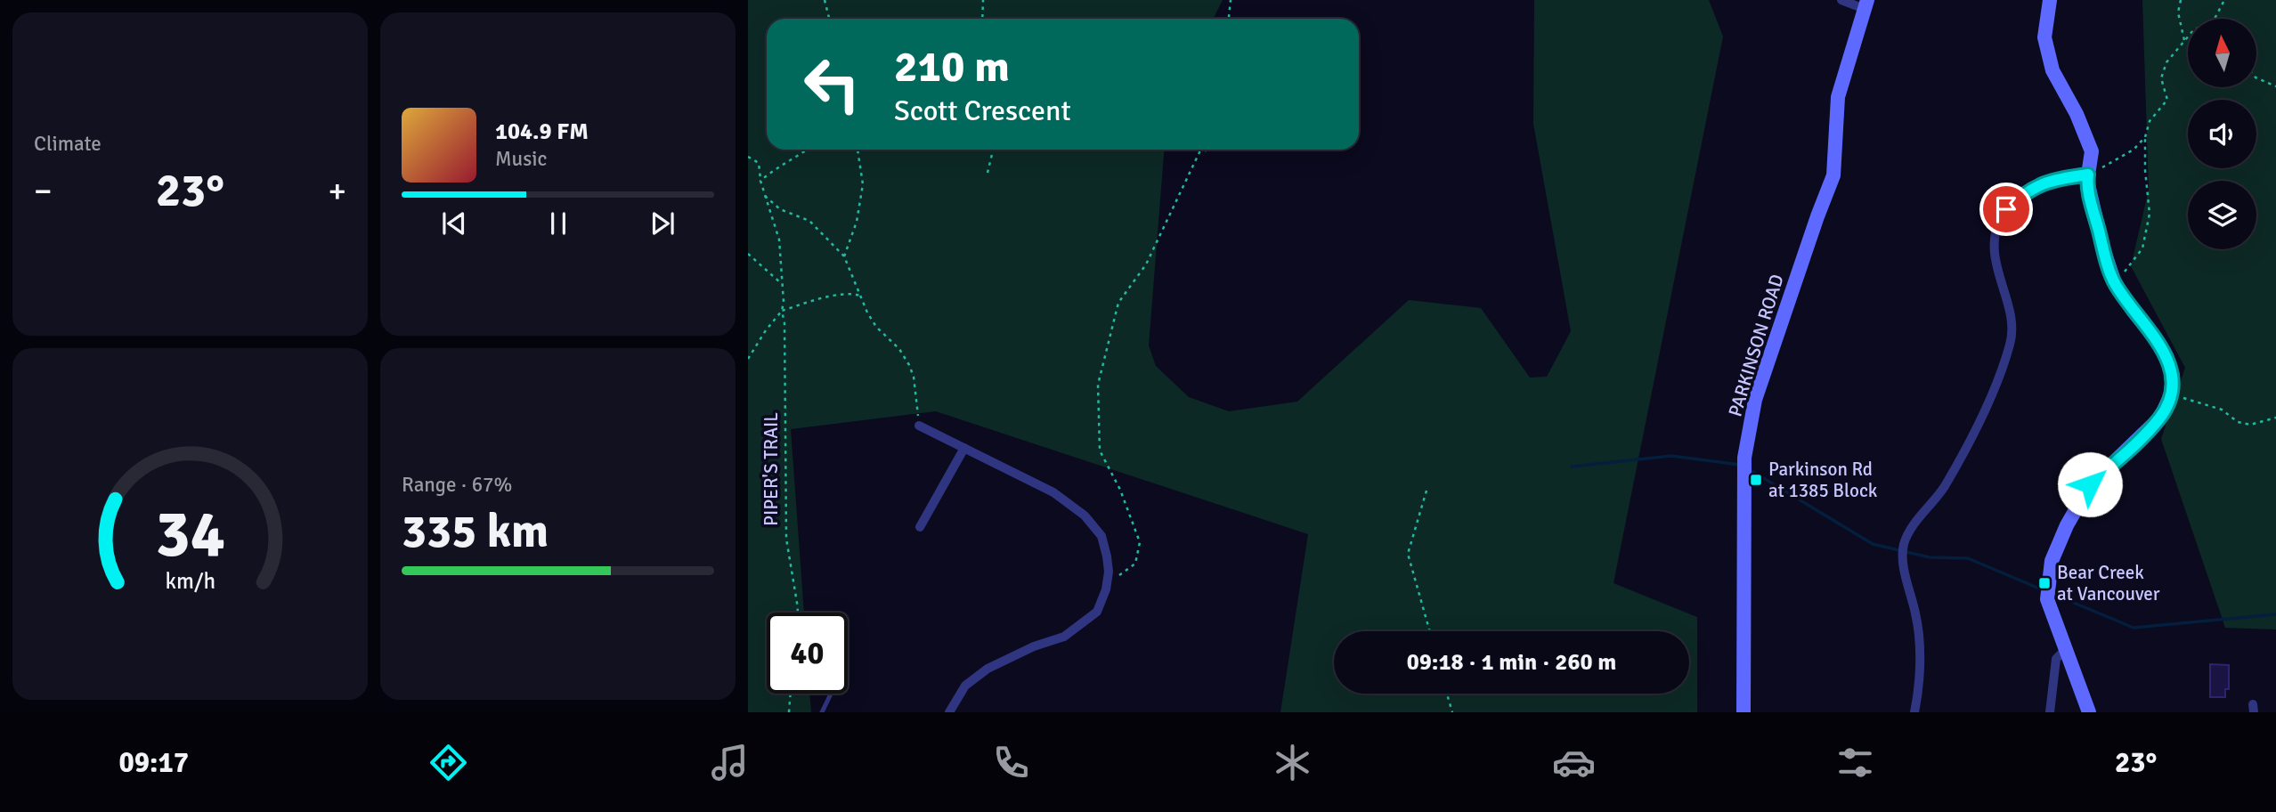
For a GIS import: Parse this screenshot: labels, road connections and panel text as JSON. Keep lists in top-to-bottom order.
{
  "streets": {
    "street": ["PARKINSON ROAD"],
    "path": ["PIPER'S TRAIL"]
  },
  "places": {
    "transit": ["Parkinson Rd at 1385 Block", "Bear Creek at Vancouver"]
  },
  "north": "top",
  "page": {
    "tile": [
      "Climate",
      ["Range · 67%", "335 km"]
    ],
    "turn": ["210 m", "Scott Crescent"],
    "song": ["104.9 FM", "Music"],
    "heat": ["−", "23°", "+"],
    "limit": "40",
    "trip": "09:18 · 1 min · 260 m",
    "tabs": ["09:17", "23°"],
    "gauge": ["34", "km/h"]
  }
}
